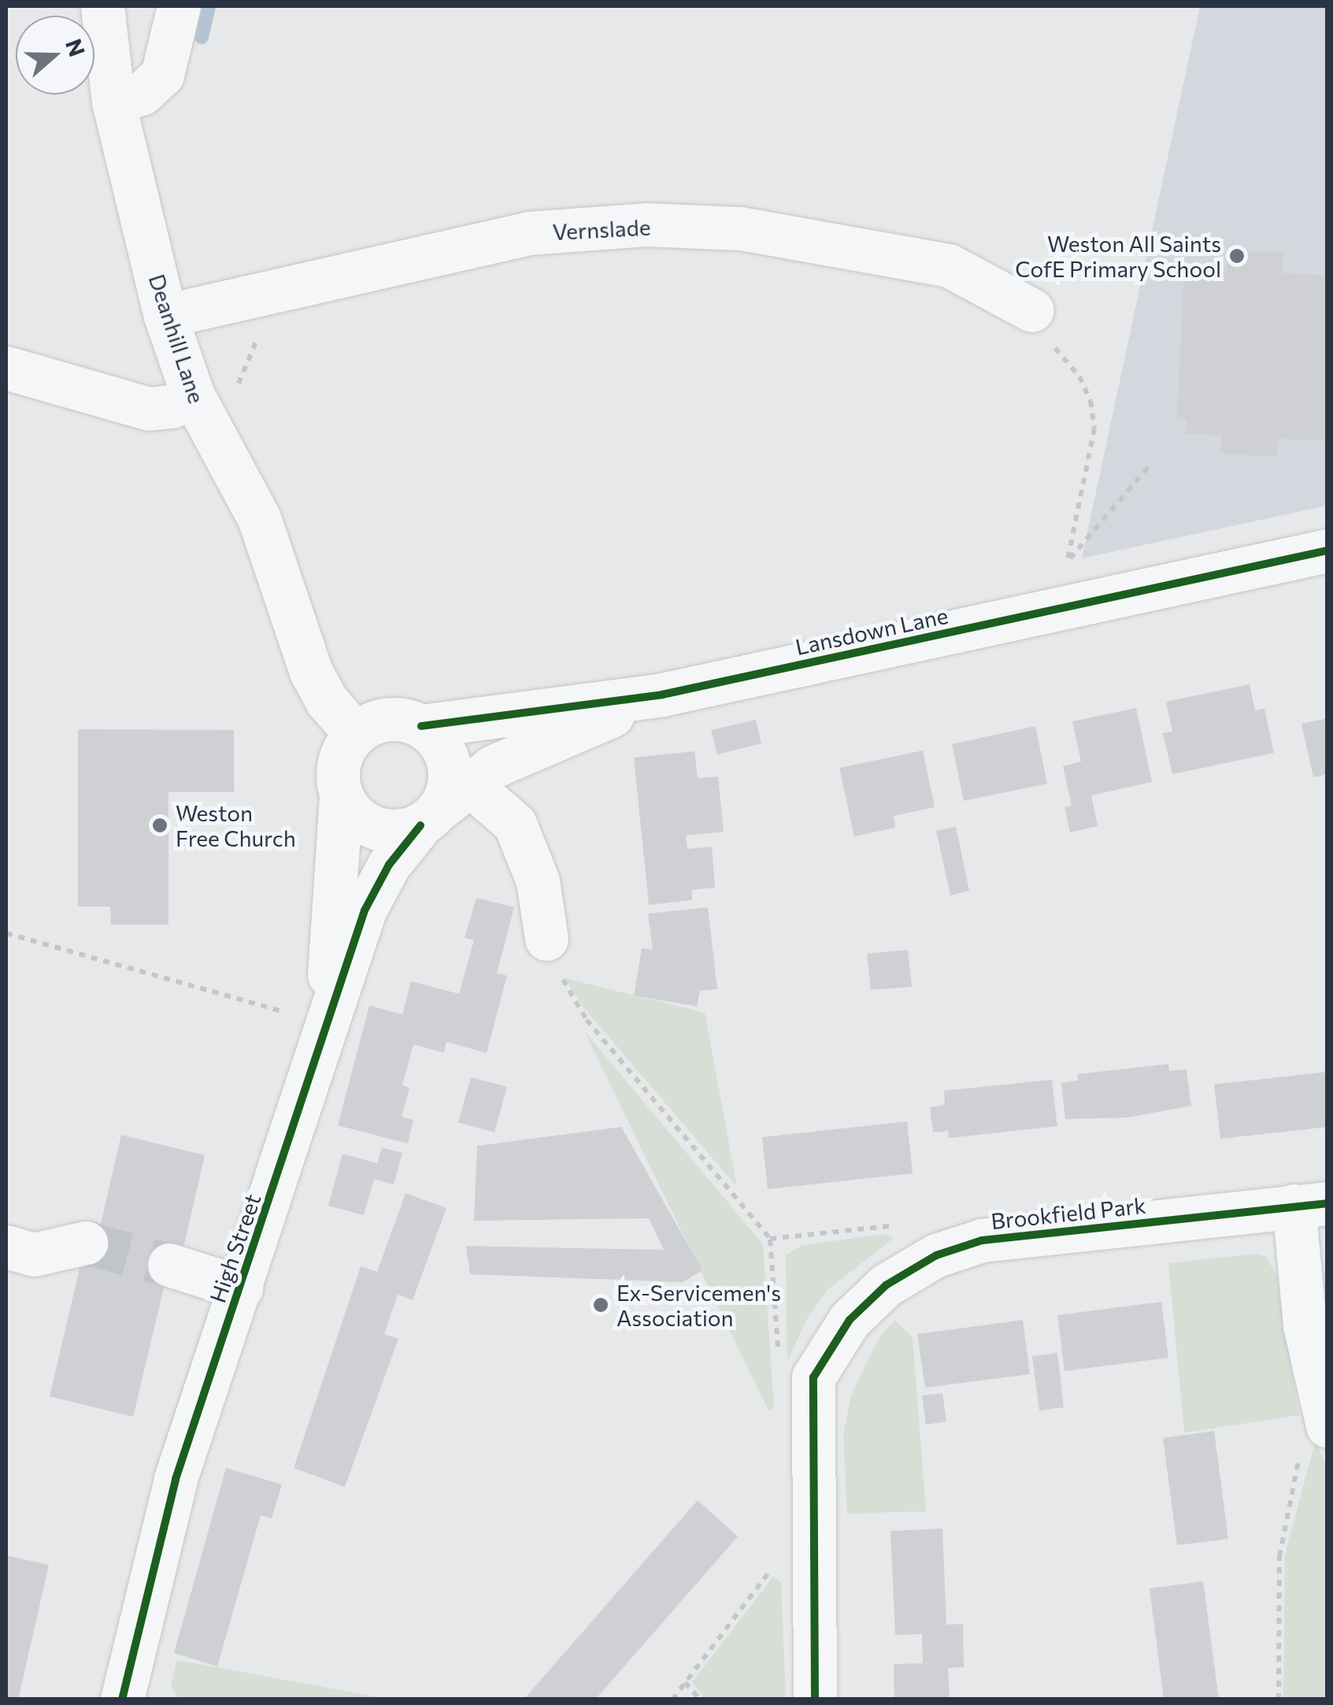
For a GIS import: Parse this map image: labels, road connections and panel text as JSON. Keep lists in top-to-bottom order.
{
  "streets": {
    "street": [
      "Vernslade",
      "Deanhill Lane",
      "Lansdown Lane",
      "Brookfield Park",
      "High Street"
    ]
  },
  "crossings": [
    ["Vernslade", "Deanhill Lane"],
    ["Deanhill Lane", "Lansdown Lane"],
    ["Deanhill Lane", "High Street"],
    ["Lansdown Lane", "High Street"]
  ],
  "places": ["Weston All Saints CofE Primary School", "Weston Free Church", "Ex-Servicemen's Association"],
  "north": "right"
}
